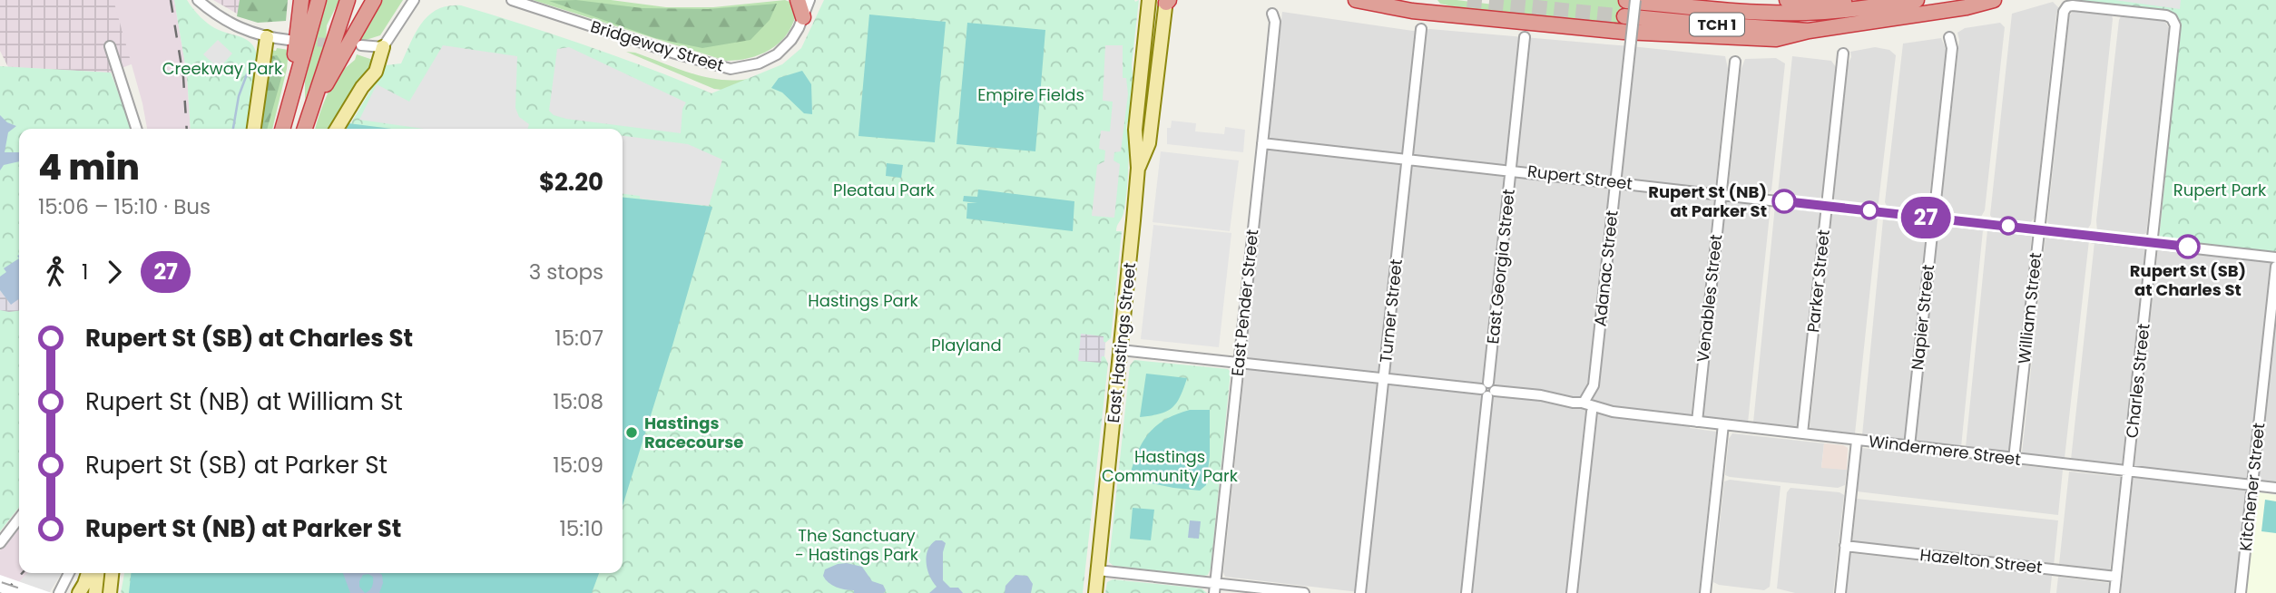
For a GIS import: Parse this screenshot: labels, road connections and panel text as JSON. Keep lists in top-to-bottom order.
{
  "streets": {
    "highway": ["TCH 1"],
    "main road": ["East Hastings Street"],
    "street": [
      "Bridgeway Street",
      "Rupert Street",
      "East Georgia Street",
      "Adanac Street",
      "Parker Street",
      "Venables Street",
      "East Pender Street",
      "William Street",
      "Turner Street",
      "Napier Street",
      "Charles Street",
      "Windermere Street",
      "Kitchener Street",
      "Hazelton Street"
    ]
  },
  "crossings": [
    ["Rupert Street", "East Georgia Street"],
    ["Rupert Street", "Adanac Street"],
    ["Rupert Street", "Parker Street"],
    ["Rupert Street", "Venables Street"],
    ["Rupert Street", "East Pender Street"],
    ["Rupert Street", "William Street"],
    ["Rupert Street", "Turner Street"],
    ["Rupert Street", "Napier Street"],
    ["Rupert Street", "Charles Street"],
    ["East Georgia Street", "Windermere Street"],
    ["Adanac Street", "Windermere Street"],
    ["Parker Street", "Windermere Street"],
    ["Venables Street", "Windermere Street"],
    ["East Pender Street", "Windermere Street"],
    ["William Street", "Charles Street"],
    ["William Street", "Windermere Street"],
    ["Turner Street", "Windermere Street"],
    ["Napier Street", "Windermere Street"],
    ["East Hastings Street", "Windermere Street"],
    ["Charles Street", "Windermere Street"],
    ["Charles Street", "Hazelton Street"],
    ["Windermere Street", "Kitchener Street"]
  ],
  "parks": [
    "Creekway Park",
    "Empire Fields",
    "Pleatau Park",
    "Rupert Park",
    "Hastings Park",
    "Playland",
    "Hastings Community Park",
    "The Sanctuary - Hastings Park"
  ],
  "places": ["Rupert St (NB) at Parker St", "Rupert St (SB) at Charles St", "Hastings Racecourse"],
  "lines": ["bus line 27"],
  "page": {
    "on_map": "27",
    "heading": ["4 min", "15:06 – 15:10 · Bus", "$2.20"],
    "legs": ["1", "27", "3 stops"],
    "list": [
      {
        "name": "Rupert St (SB) at Charles St",
        "value": "15:07"
      },
      {
        "name": "Rupert St (NB) at William St",
        "value": "15:08"
      },
      {
        "name": "Rupert St (SB) at Parker St",
        "value": "15:09"
      },
      {
        "name": "Rupert St (NB) at Parker St",
        "value": "15:10"
      }
    ]
  }
}
